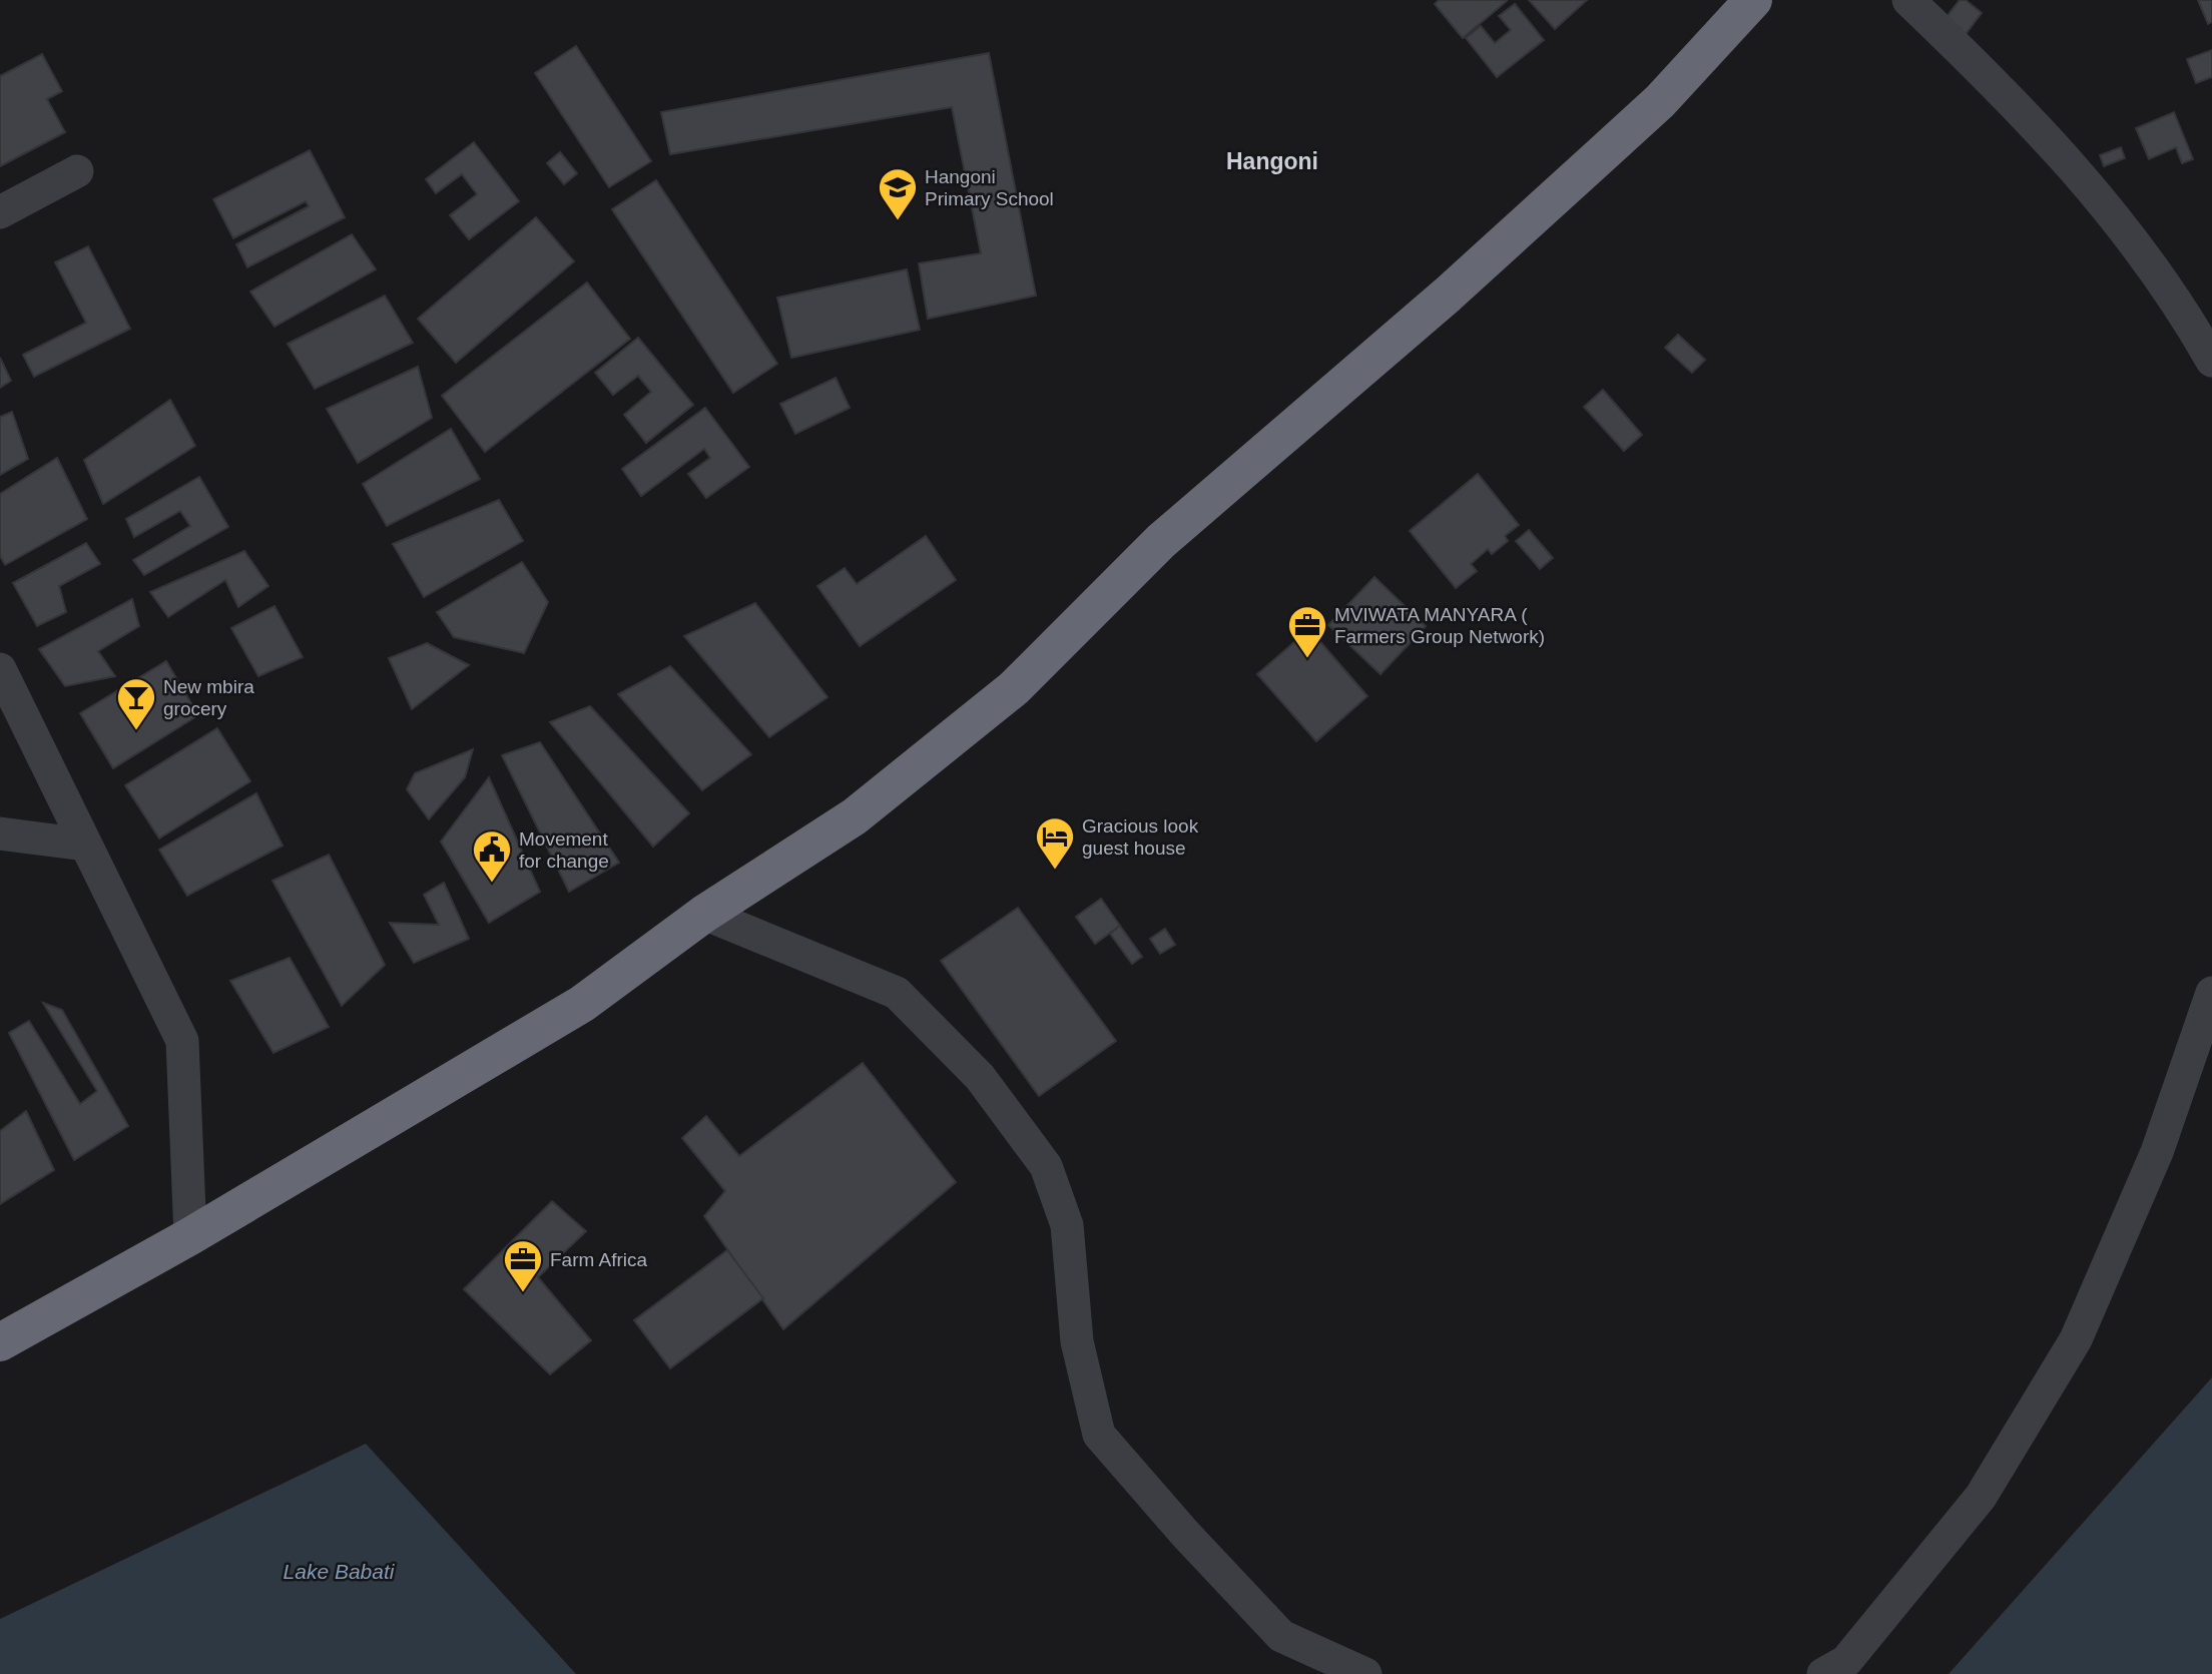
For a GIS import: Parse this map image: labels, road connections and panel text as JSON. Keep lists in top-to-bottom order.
{
  "districts": ["Hangoni"],
  "water": ["Lake Babati"],
  "places": {
    "school or university": ["Hangoni Primary School"],
    "office": ["MVIWATA MANYARA ( Farmers Group Network)", "Farm Africa"],
    "bar": ["New mbira grocery"],
    "hotel": ["Gracious look guest house"],
    "public building": ["Movement for change"]
  }
}
